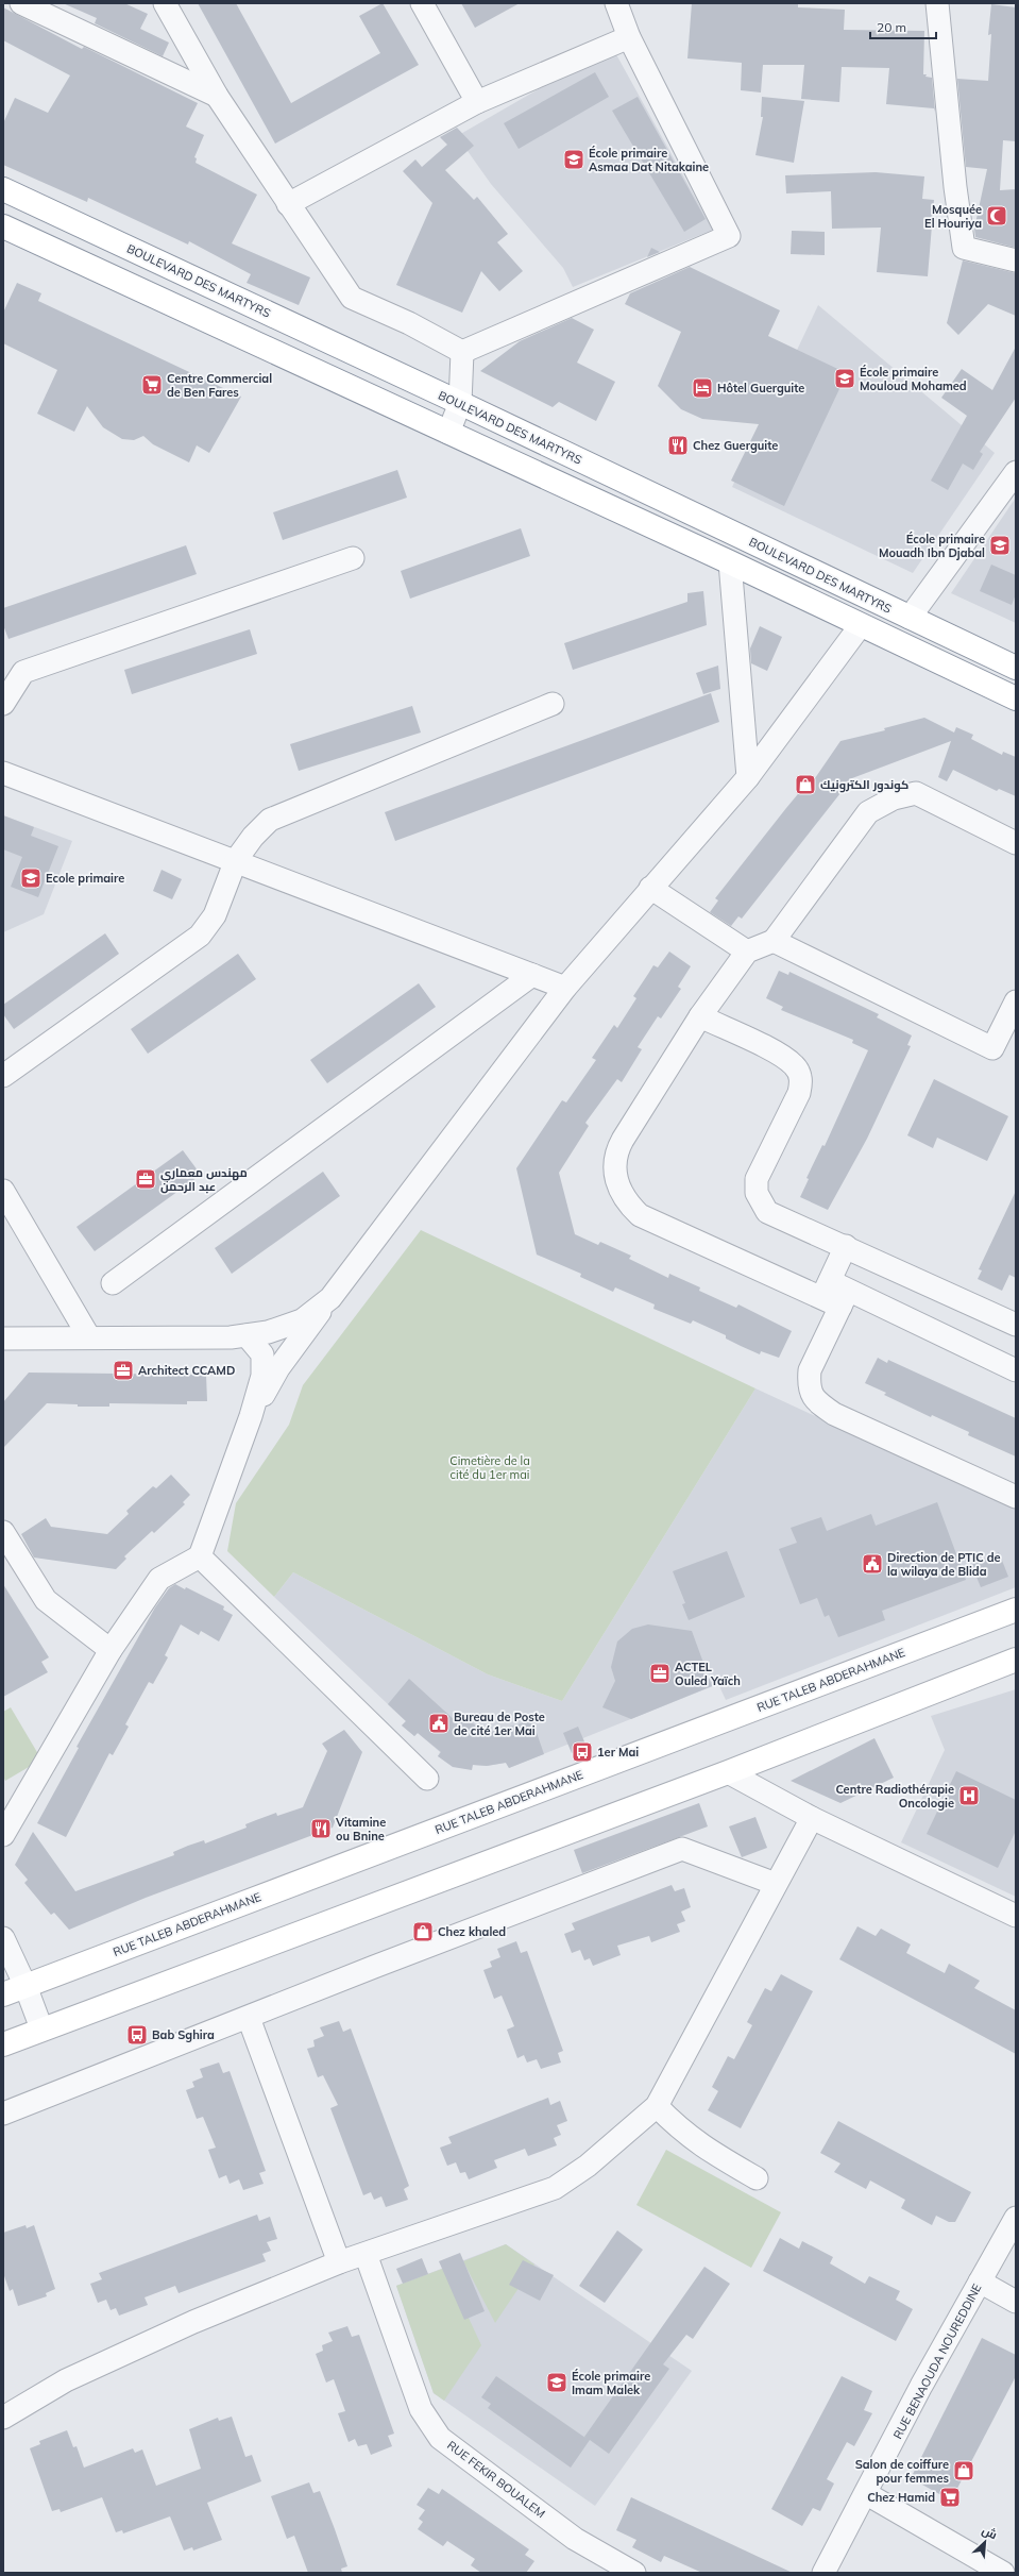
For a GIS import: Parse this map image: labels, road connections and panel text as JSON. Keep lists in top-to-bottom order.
{
  "streets": {
    "main road": ["BOULEVARD DES MARTYRS", "RUE TALEB ABDERAHMANE"],
    "street": ["RUE BENAOUDA NOUREDDINE", "RUE FEKIR BOUALEM"]
  },
  "parks": ["Cimetière de la cité du 1er mai"],
  "places": {
    "school or university": [
      "École primaire Asmaa Dat Nitakaine",
      "École primaire Mouloud Mohamed",
      "École primaire Mouadh Ibn Djabal",
      "Ecole primaire",
      "École primaire Imam Malek"
    ],
    "mosque": ["Mosquée El Houriya"],
    "supermarket": ["Centre Commercial de Ben Fares", "Chez Hamid"],
    "hotel": ["Hôtel Guerguite"],
    "restaurant": ["Chez Guerguite", "Vitamine ou Bnine"],
    "shop": ["كوندور الكترونيك", "Chez khaled", "Salon de coiffure pour femmes"],
    "office": ["مهندس معماري عبد الرحمن", "Architect CCAMD", "ACTEL Ouled Yaïch"],
    "public building": ["Direction de PTIC de la wilaya de Blida", "Bureau de Poste de cité 1er Mai"],
    "bus stop": ["1er Mai", "Bab Sghira"],
    "hospital": ["Centre Radiothérapie Oncologie"]
  },
  "scale_bar": "20 m",
  "north": "top right"
}
